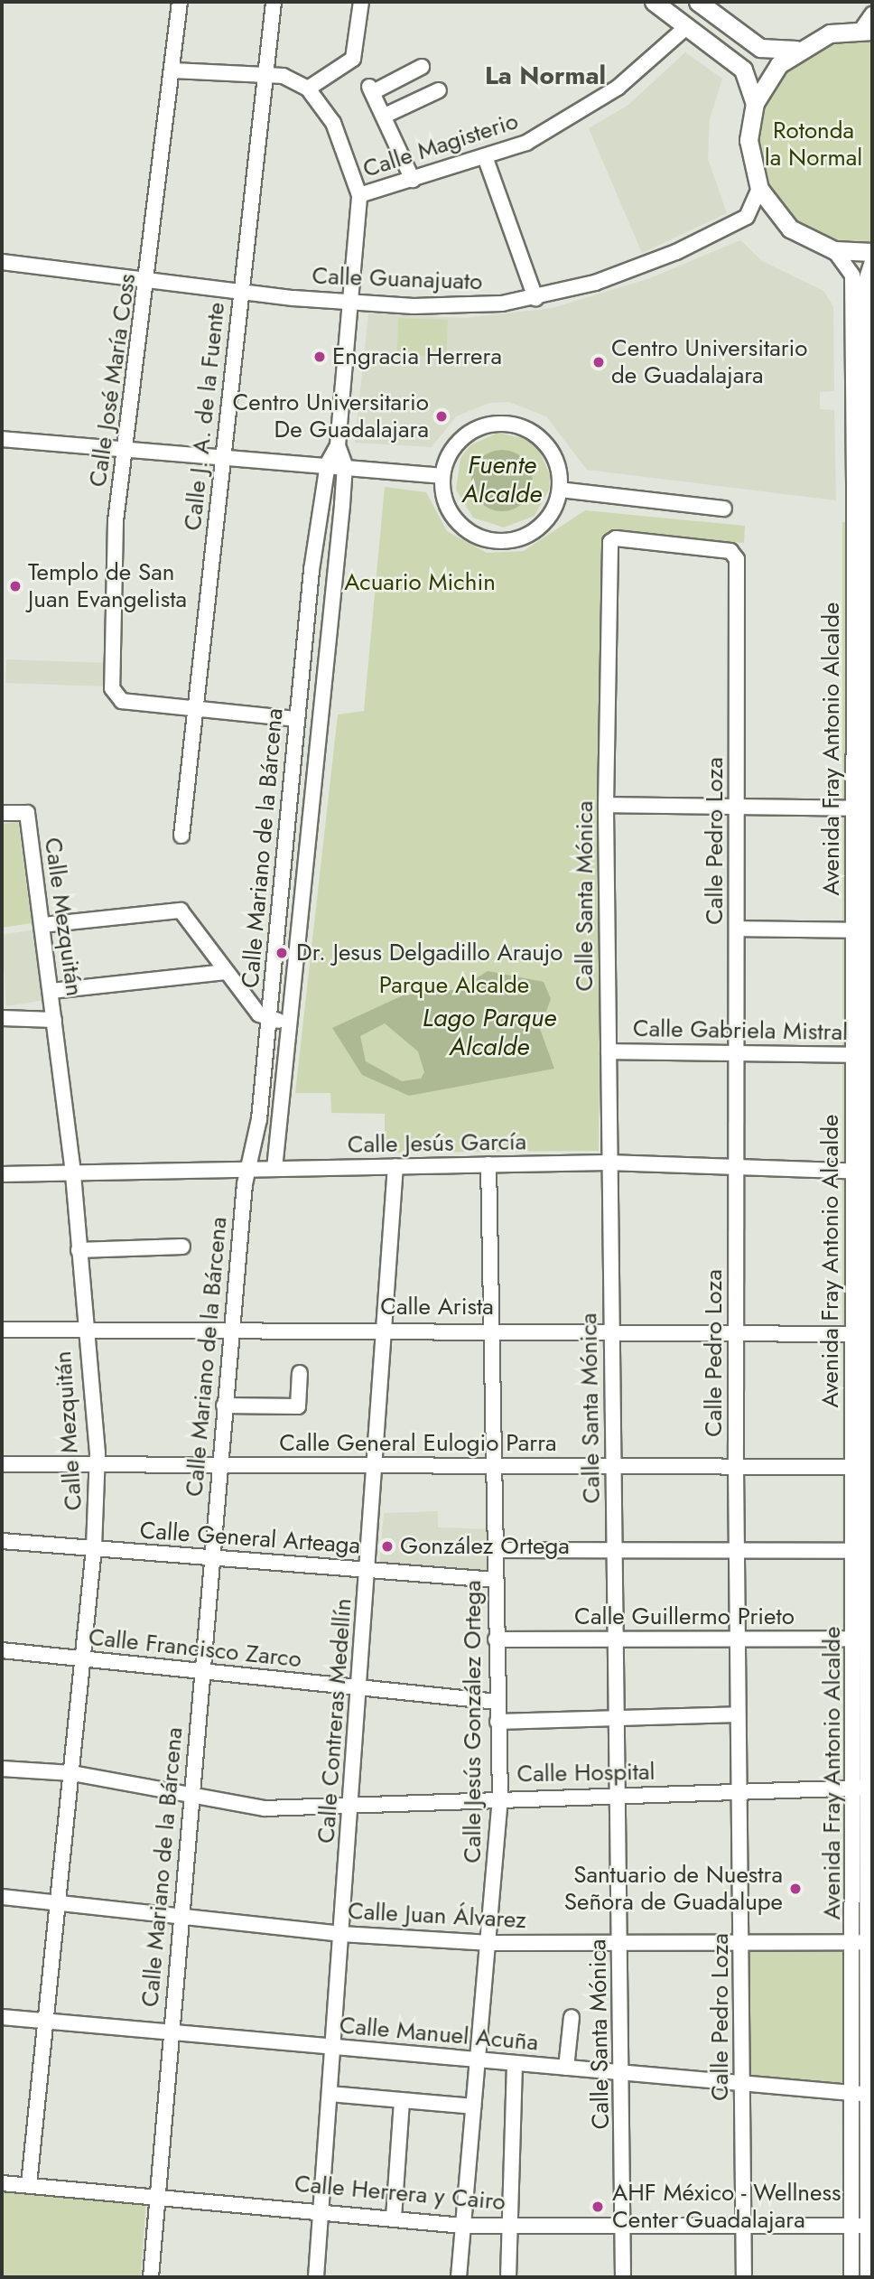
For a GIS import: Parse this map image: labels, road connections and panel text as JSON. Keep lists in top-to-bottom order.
{
  "streets": {
    "street": [
      "Calle Magisterio",
      "Calle Guanajuato",
      "Calle José María Coss",
      "Calle J. A. de la Fuente",
      "Avenida Fray Antonio Alcalde",
      "Calle Pedro Loza",
      "Calle Mariano de la Bárcena",
      "Calle Santa Mónica",
      "Calle Mezquitán",
      "Calle Gabriela Mistral",
      "Calle Jesús García",
      "Calle Arista",
      "Calle General Eulogio Parra",
      "Calle General Arteaga",
      "Calle Guillermo Prieto",
      "Calle Francisco Zarco",
      "Calle Contreras Medellín",
      "Calle Jesús González Ortega",
      "Calle Hospital",
      "Calle Juan Álvarez",
      "Calle Manuel Acuña",
      "Calle Herrera y Cairo"
    ]
  },
  "crossings": [
    ["Calle Magisterio", "Calle Mariano de la Bárcena"],
    ["Calle Guanajuato", "Calle José María Coss"],
    ["Calle Guanajuato", "Calle J. A. de la Fuente"],
    ["Calle Guanajuato", "Calle Mariano de la Bárcena"],
    ["Calle José María Coss", "Calle J. A. de la Fuente"],
    ["Calle J. A. de la Fuente", "Calle Mariano de la Bárcena"],
    ["Avenida Fray Antonio Alcalde", "Calle Gabriela Mistral"],
    ["Avenida Fray Antonio Alcalde", "Calle Jesús García"],
    ["Avenida Fray Antonio Alcalde", "Calle Arista"],
    ["Avenida Fray Antonio Alcalde", "Calle General Eulogio Parra"],
    ["Avenida Fray Antonio Alcalde", "Calle Guillermo Prieto"],
    ["Avenida Fray Antonio Alcalde", "Calle Hospital"],
    ["Avenida Fray Antonio Alcalde", "Calle Juan Álvarez"],
    ["Avenida Fray Antonio Alcalde", "Calle Manuel Acuña"],
    ["Avenida Fray Antonio Alcalde", "Calle Herrera y Cairo"],
    ["Calle Pedro Loza", "Calle Santa Mónica"],
    ["Calle Pedro Loza", "Calle Gabriela Mistral"],
    ["Calle Pedro Loza", "Calle Jesús García"],
    ["Calle Pedro Loza", "Calle Arista"],
    ["Calle Pedro Loza", "Calle General Eulogio Parra"],
    ["Calle Pedro Loza", "Calle Guillermo Prieto"],
    ["Calle Pedro Loza", "Calle Hospital"],
    ["Calle Pedro Loza", "Calle Juan Álvarez"],
    ["Calle Pedro Loza", "Calle Manuel Acuña"],
    ["Calle Pedro Loza", "Calle Herrera y Cairo"],
    ["Calle Mariano de la Bárcena", "Calle Jesús García"],
    ["Calle Mariano de la Bárcena", "Calle Arista"],
    ["Calle Mariano de la Bárcena", "Calle General Eulogio Parra"],
    ["Calle Mariano de la Bárcena", "Calle General Arteaga"],
    ["Calle Mariano de la Bárcena", "Calle Francisco Zarco"],
    ["Calle Mariano de la Bárcena", "Calle Hospital"],
    ["Calle Mariano de la Bárcena", "Calle Juan Álvarez"],
    ["Calle Mariano de la Bárcena", "Calle Manuel Acuña"],
    ["Calle Mariano de la Bárcena", "Calle Herrera y Cairo"],
    ["Calle Santa Mónica", "Calle Gabriela Mistral"],
    ["Calle Santa Mónica", "Calle Jesús García"],
    ["Calle Santa Mónica", "Calle Arista"],
    ["Calle Santa Mónica", "Calle General Eulogio Parra"],
    ["Calle Santa Mónica", "Calle Guillermo Prieto"],
    ["Calle Santa Mónica", "Calle Hospital"],
    ["Calle Santa Mónica", "Calle Juan Álvarez"],
    ["Calle Santa Mónica", "Calle Manuel Acuña"],
    ["Calle Santa Mónica", "Calle Herrera y Cairo"],
    ["Calle Mezquitán", "Calle Jesús García"],
    ["Calle Mezquitán", "Calle Arista"],
    ["Calle Mezquitán", "Calle General Eulogio Parra"],
    ["Calle Mezquitán", "Calle General Arteaga"],
    ["Calle Mezquitán", "Calle Francisco Zarco"],
    ["Calle Mezquitán", "Calle Hospital"],
    ["Calle Mezquitán", "Calle Juan Álvarez"],
    ["Calle Mezquitán", "Calle Manuel Acuña"],
    ["Calle Mezquitán", "Calle Herrera y Cairo"],
    ["Calle Jesús García", "Calle Contreras Medellín"],
    ["Calle Jesús García", "Calle Jesús González Ortega"],
    ["Calle Arista", "Calle Contreras Medellín"],
    ["Calle Arista", "Calle Jesús González Ortega"],
    ["Calle General Eulogio Parra", "Calle Contreras Medellín"],
    ["Calle General Eulogio Parra", "Calle Jesús González Ortega"],
    ["Calle General Arteaga", "Calle Contreras Medellín"],
    ["Calle General Arteaga", "Calle Jesús González Ortega"],
    ["Calle Guillermo Prieto", "Calle Jesús González Ortega"],
    ["Calle Francisco Zarco", "Calle Contreras Medellín"],
    ["Calle Francisco Zarco", "Calle Jesús González Ortega"],
    ["Calle Contreras Medellín", "Calle Hospital"],
    ["Calle Contreras Medellín", "Calle Juan Álvarez"],
    ["Calle Contreras Medellín", "Calle Manuel Acuña"],
    ["Calle Contreras Medellín", "Calle Herrera y Cairo"],
    ["Calle Jesús González Ortega", "Calle Hospital"],
    ["Calle Jesús González Ortega", "Calle Juan Álvarez"],
    ["Calle Jesús González Ortega", "Calle Manuel Acuña"],
    ["Calle Jesús González Ortega", "Calle Herrera y Cairo"]
  ],
  "districts": ["La Normal"],
  "water": ["Fuente Alcalde", "Lago Parque Alcalde"],
  "parks": ["Rotonda la Normal", "Acuario Michin", "Parque Alcalde"],
  "places": [
    "Engracia Herrera",
    "Centro Universitario de Guadalajara",
    "Centro Universitario De Guadalajara",
    "Templo de San Juan Evangelista",
    "Dr. Jesus Delgadillo Araujo",
    "González Ortega",
    "Santuario de Nuestra Señora de Guadalupe",
    "AHF México - Wellness Center Guadalajara"
  ]
}
